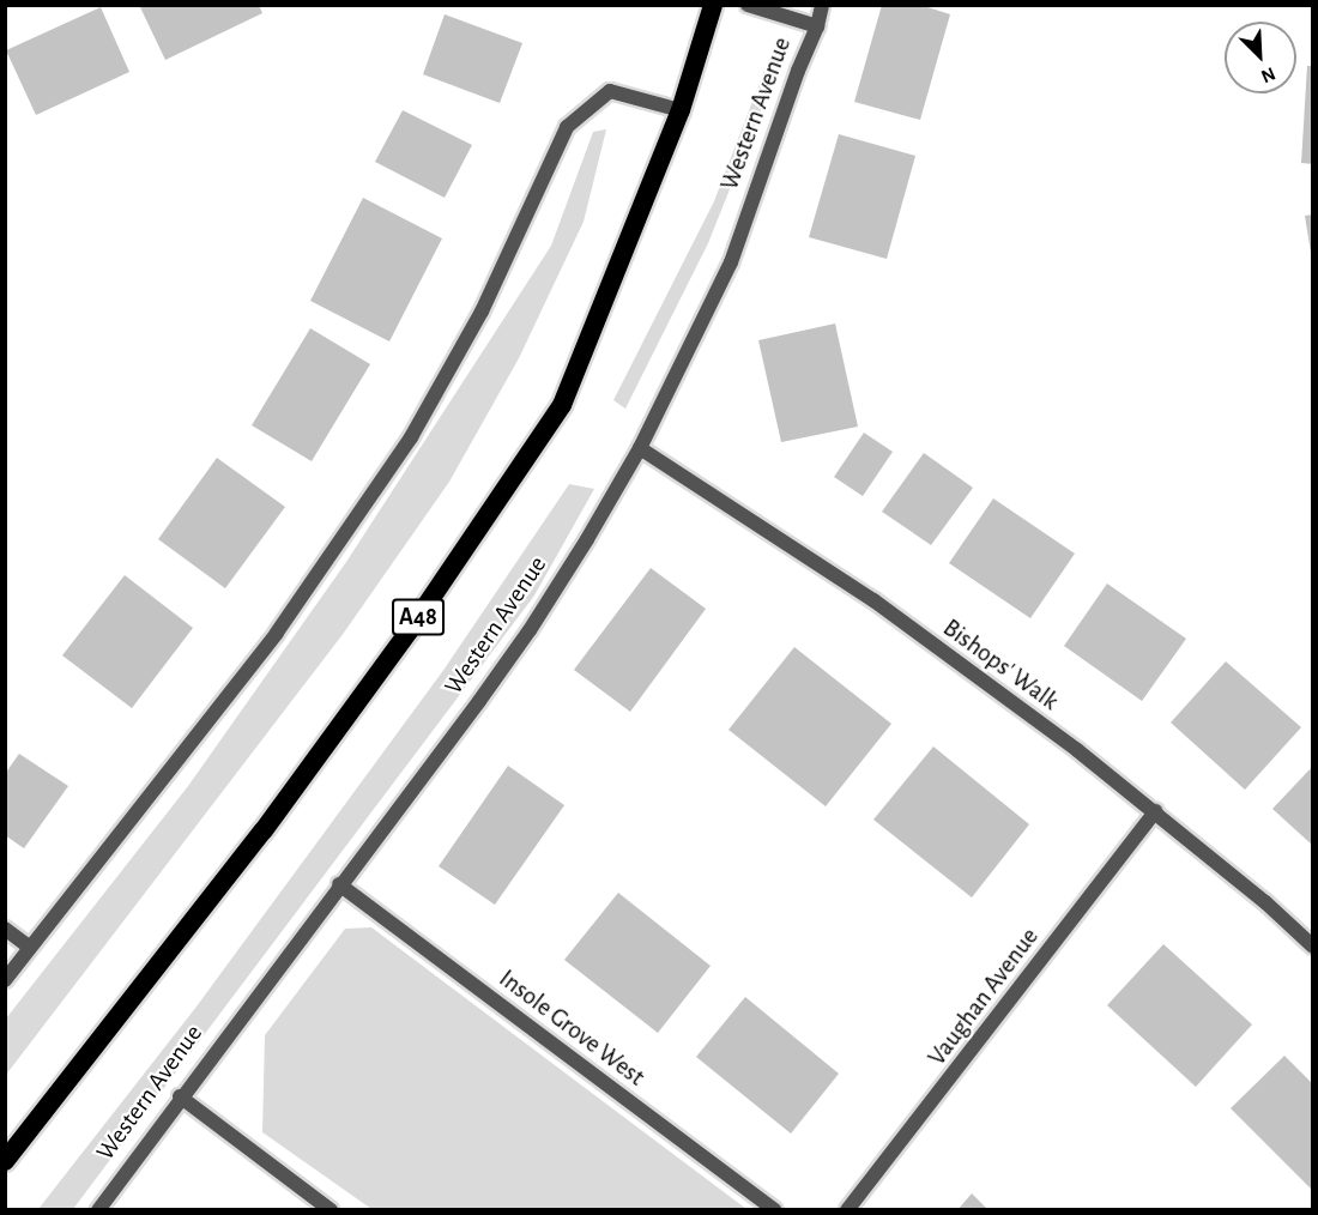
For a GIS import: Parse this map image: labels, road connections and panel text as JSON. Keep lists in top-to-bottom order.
{
  "streets": {
    "highway": ["A48"],
    "street": [
      "Western Avenue",
      "Bishops' Walk",
      "Vaughan Avenue",
      "Insole Grove West"
    ]
  },
  "crossings": [
    ["Western Avenue", "Bishops' Walk"],
    ["Western Avenue", "Insole Grove West"],
    ["Bishops' Walk", "Vaughan Avenue"]
  ],
  "north": "bottom right"
}
